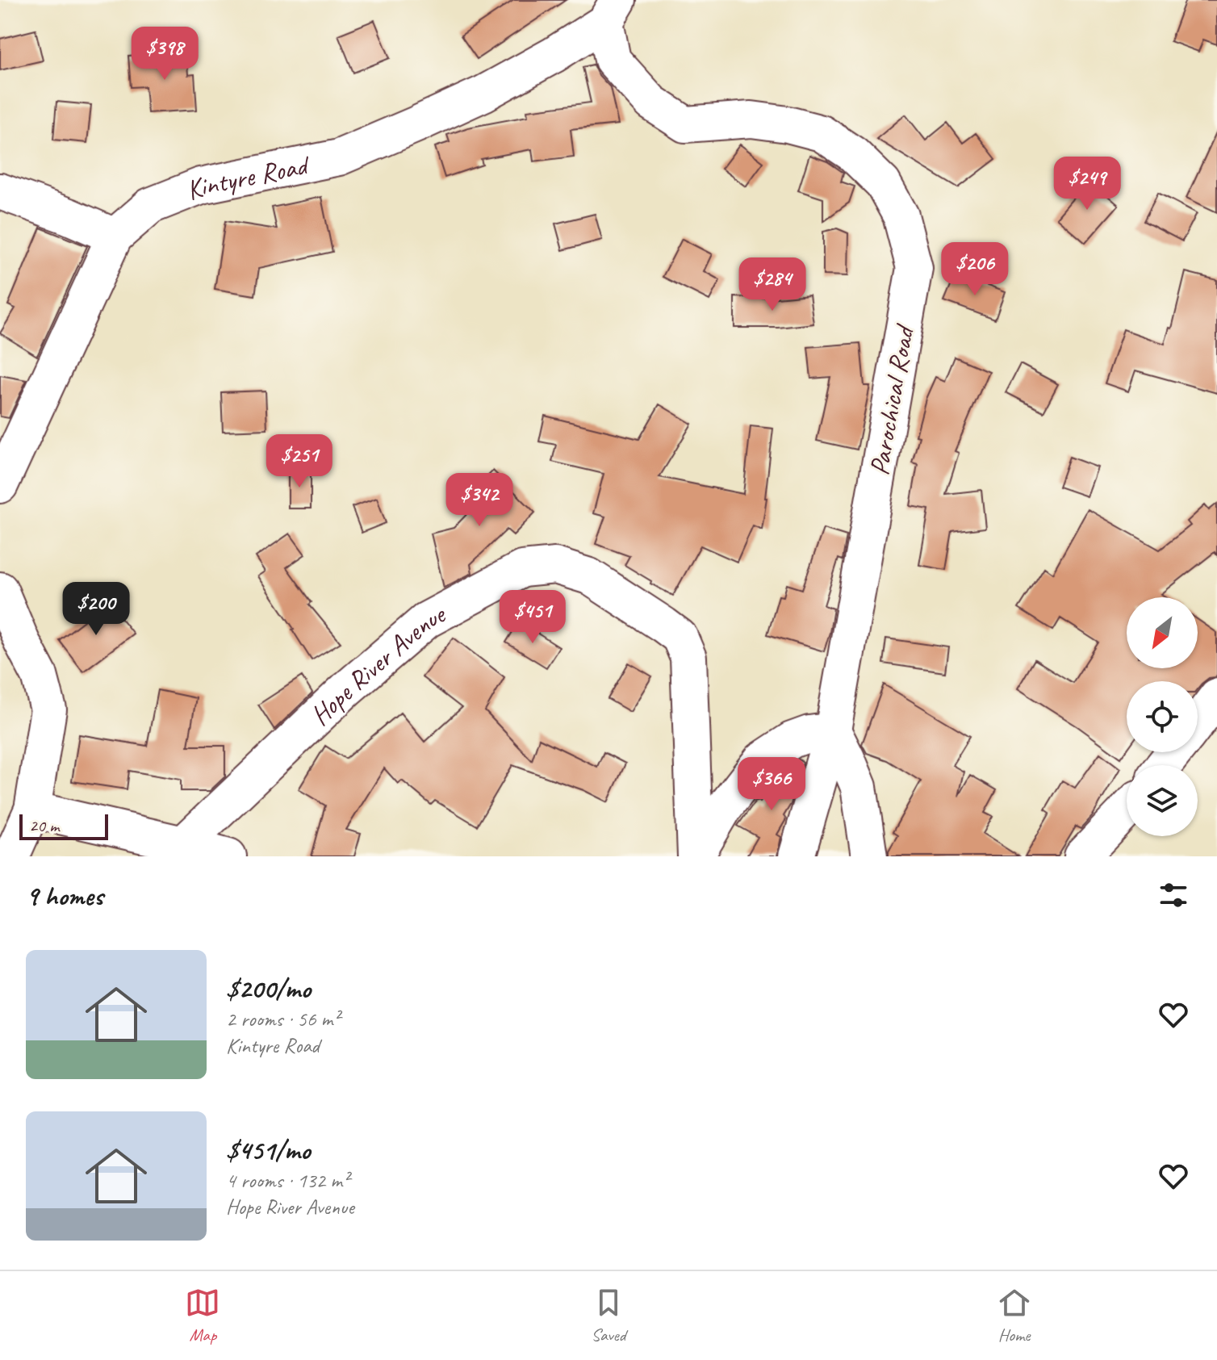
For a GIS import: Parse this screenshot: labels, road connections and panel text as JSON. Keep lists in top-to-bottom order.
{
  "streets": {
    "street": ["Kintyre Road", "Parochical Road", "Hope River Avenue"]
  },
  "crossings": [
    ["Kintyre Road", "Parochical Road"]
  ],
  "scale_bar": "20 m",
  "north": "bottom left",
  "page": {
    "price": [
      "$398",
      "$249",
      "$206",
      "$284",
      "$251",
      "$342",
      "$200",
      "$451",
      "$366"
    ],
    "scale": "20 m",
    "heading": "9 homes",
    "list": [
      {
        "name": "$200/mo",
        "note": "2 rooms · 56 m² · Kintyre Road"
      },
      {
        "name": "$451/mo",
        "note": "4 rooms · 132 m² · Hope River Avenue"
      }
    ],
    "tabs": ["Map", "Saved", "Home"]
  }
}
